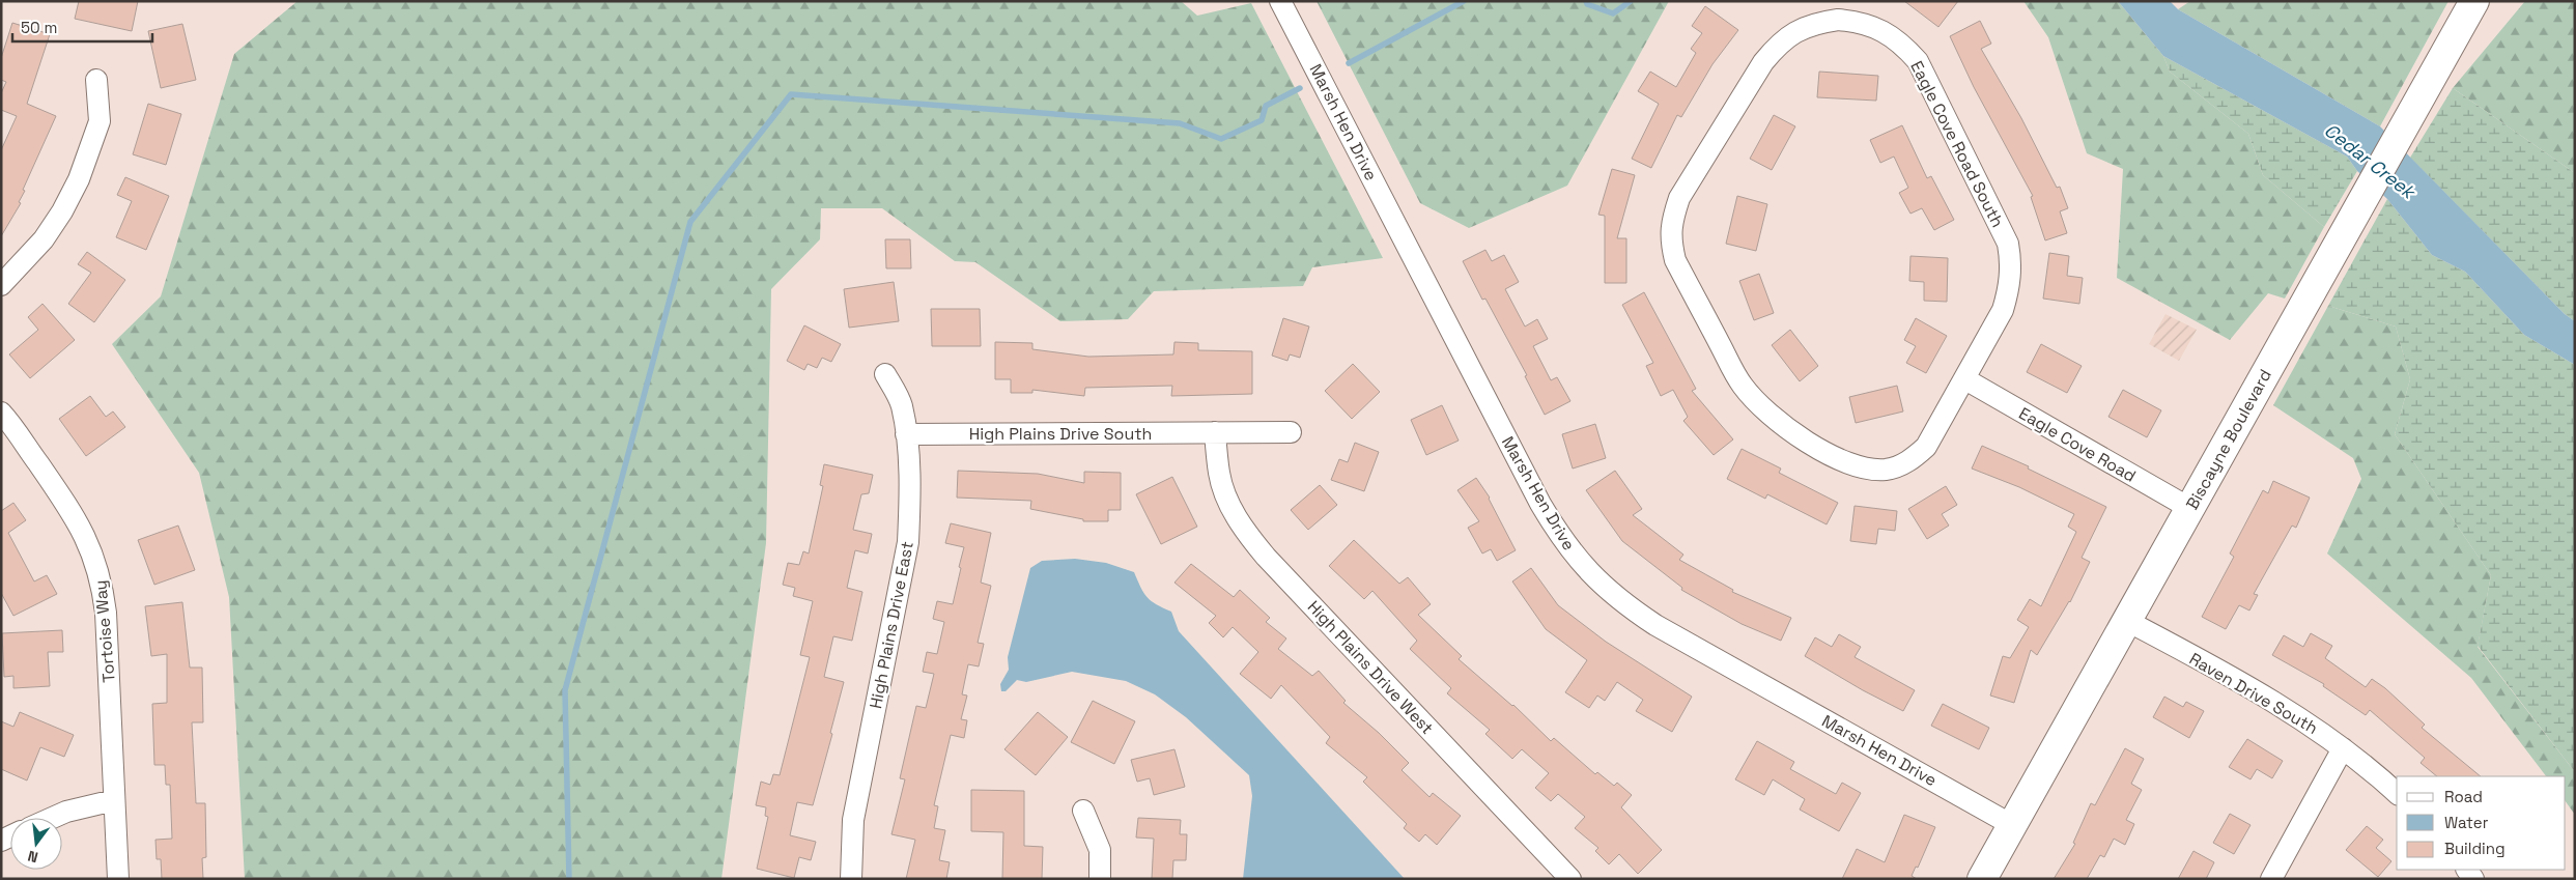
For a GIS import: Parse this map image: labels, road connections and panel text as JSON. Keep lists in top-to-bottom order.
{
  "streets": {
    "street": [
      "Marsh Hen Drive",
      "Eagle Cove Road South",
      "High Plains Drive South",
      "Biscayne Boulevard",
      "Eagle Cove Road",
      "High Plains Drive East",
      "Tortoise Way",
      "High Plains Drive West",
      "Raven Drive South"
    ]
  },
  "crossings": [
    ["Marsh Hen Drive", "Biscayne Boulevard"],
    ["Eagle Cove Road South", "Eagle Cove Road"],
    ["High Plains Drive South", "High Plains Drive East"],
    ["High Plains Drive South", "High Plains Drive West"],
    ["Biscayne Boulevard", "Eagle Cove Road"],
    ["Biscayne Boulevard", "Raven Drive South"]
  ],
  "water": ["Cedar Creek"],
  "legend": ["Road", "Water", "Building"],
  "scale_bar": "50 m",
  "north": "bottom"
}
